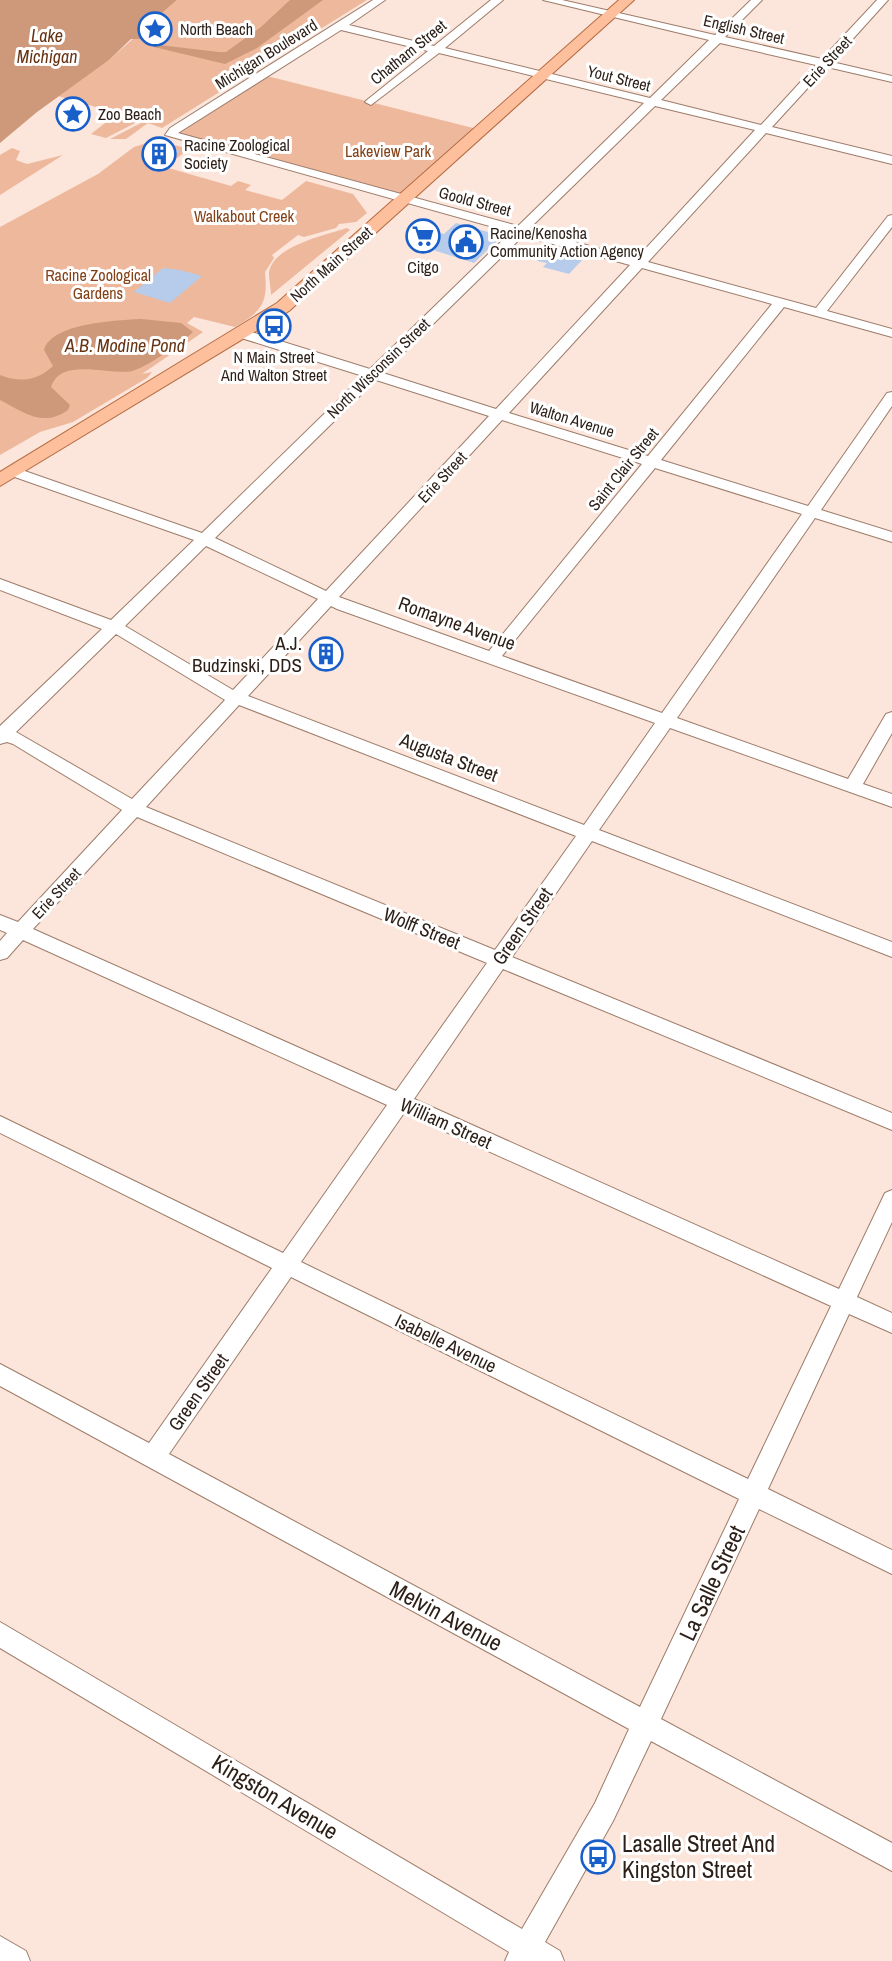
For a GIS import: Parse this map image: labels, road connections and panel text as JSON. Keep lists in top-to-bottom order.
{
  "streets": {
    "main road": ["North Main Street"],
    "street": [
      "English Street",
      "Chatham Street",
      "Michigan Boulevard",
      "Erie Street",
      "Yout Street",
      "Goold Street",
      "North Wisconsin Street",
      "Walton Avenue",
      "Saint Clair Street",
      "Romayne Avenue",
      "Augusta Street",
      "Green Street",
      "Wolff Street",
      "William Street",
      "Isabelle Avenue",
      "La Salle Street",
      "Melvin Avenue",
      "Kingston Avenue"
    ]
  },
  "crossings": [
    ["English Street", "Erie Street"],
    ["English Street", "North Main Street"],
    ["English Street", "North Wisconsin Street"],
    ["Chatham Street", "Yout Street"],
    ["Michigan Boulevard", "Yout Street"],
    ["Michigan Boulevard", "Goold Street"],
    ["Erie Street", "Yout Street"],
    ["Erie Street", "Goold Street"],
    ["Erie Street", "Walton Avenue"],
    ["Erie Street", "Romayne Avenue"],
    ["Erie Street", "Augusta Street"],
    ["Erie Street", "Wolff Street"],
    ["Erie Street", "William Street"],
    ["Yout Street", "North Main Street"],
    ["Yout Street", "North Wisconsin Street"],
    ["Goold Street", "North Main Street"],
    ["Goold Street", "North Wisconsin Street"],
    ["Goold Street", "Saint Clair Street"],
    ["North Main Street", "Walton Avenue"],
    ["North Main Street", "Romayne Avenue"],
    ["North Wisconsin Street", "Walton Avenue"],
    ["North Wisconsin Street", "Romayne Avenue"],
    ["North Wisconsin Street", "Augusta Street"],
    ["North Wisconsin Street", "Wolff Street"],
    ["Walton Avenue", "Saint Clair Street"],
    ["Walton Avenue", "Green Street"],
    ["Saint Clair Street", "Romayne Avenue"],
    ["Romayne Avenue", "Green Street"],
    ["Augusta Street", "Green Street"],
    ["Green Street", "Wolff Street"],
    ["Green Street", "William Street"],
    ["Green Street", "Isabelle Avenue"],
    ["Green Street", "Melvin Avenue"],
    ["William Street", "La Salle Street"],
    ["Isabelle Avenue", "La Salle Street"],
    ["La Salle Street", "Melvin Avenue"],
    ["La Salle Street", "Kingston Avenue"]
  ],
  "water": ["Lake Michigan", "A.B. Modine Pond"],
  "parks": ["Lakeview Park", "Walkabout Creek", "Racine Zoological Gardens"],
  "places": {
    "place": ["North Beach", "Zoo Beach"],
    "building": ["Racine Zoological Society", "A.J. Budzinski, DDS"],
    "supermarket": ["Citgo"],
    "public building": ["Racine/Kenosha Community Action Agency"],
    "bus stop": ["N Main Street And Walton Street", "Lasalle Street And Kingston Street"]
  }
}
